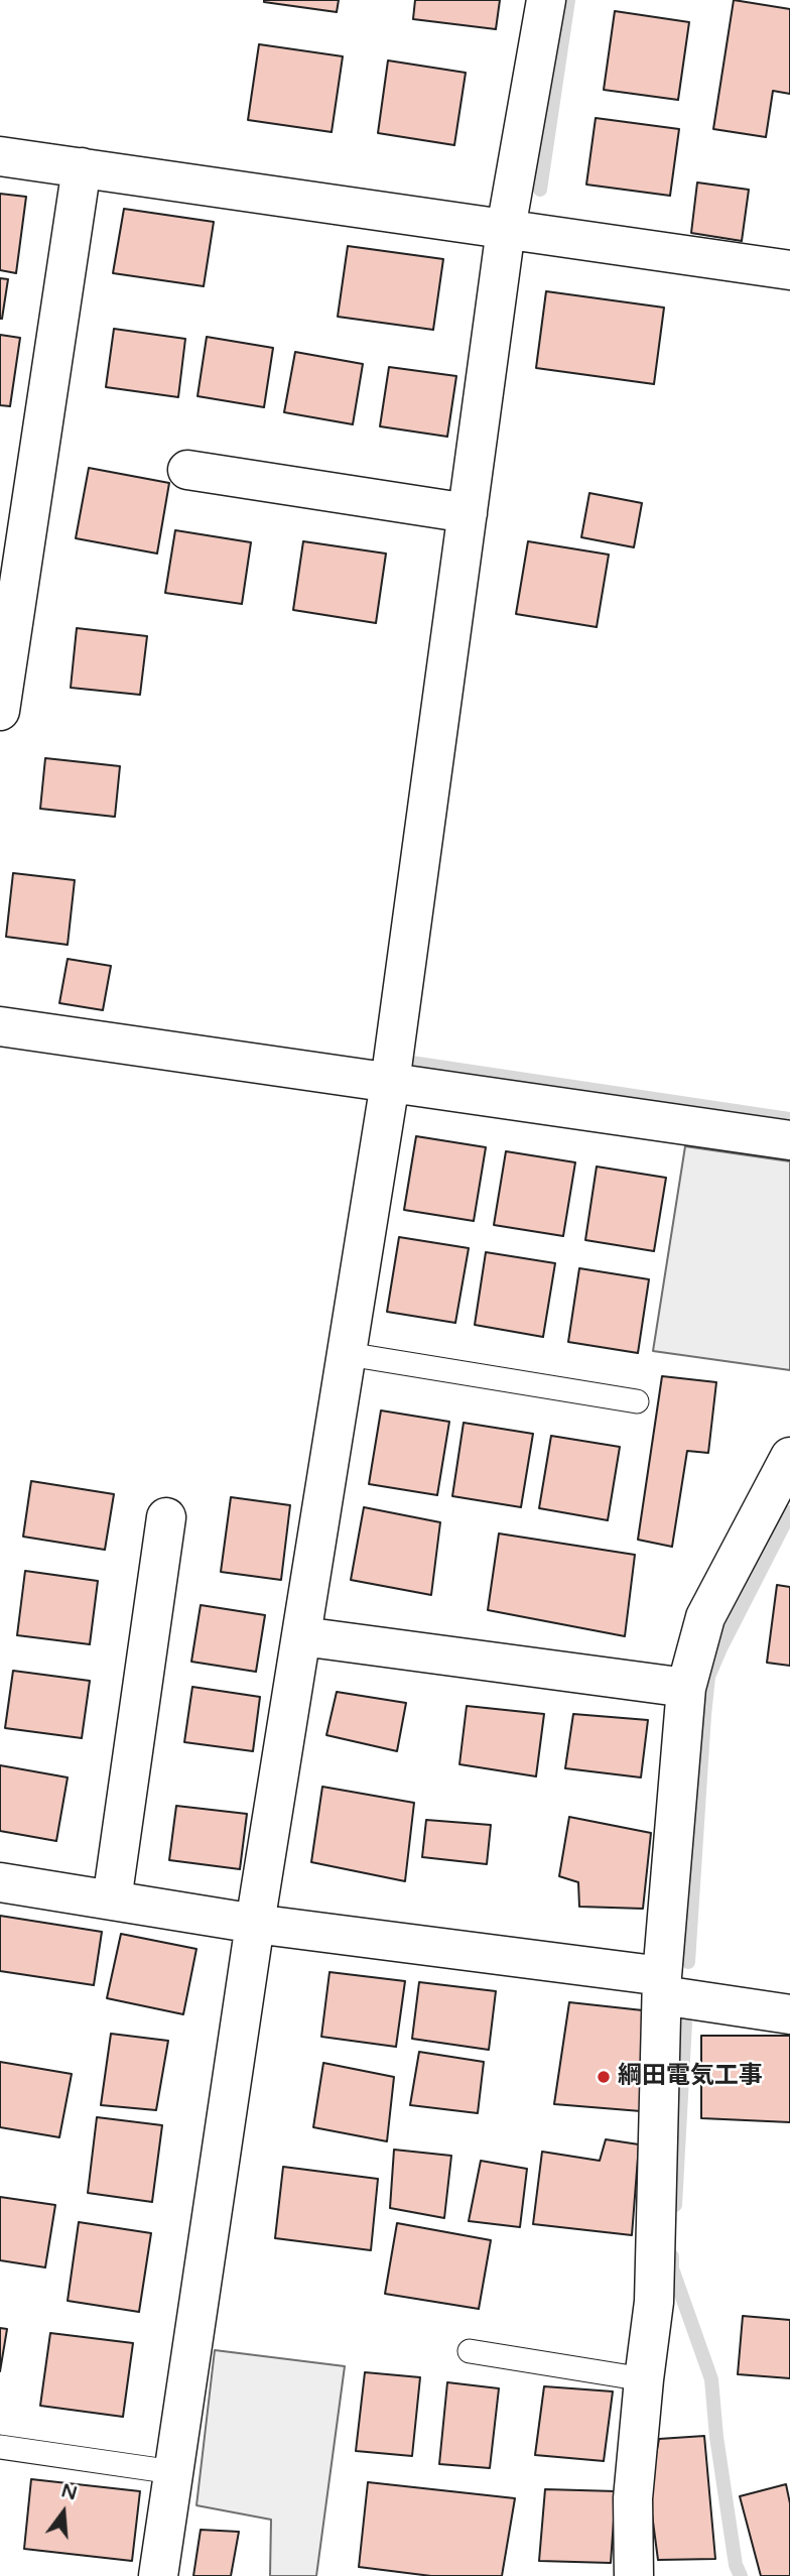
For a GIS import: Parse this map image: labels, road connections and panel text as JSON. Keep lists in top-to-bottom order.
{
  "places": ["綱田電気工事"],
  "north": "top"
}
